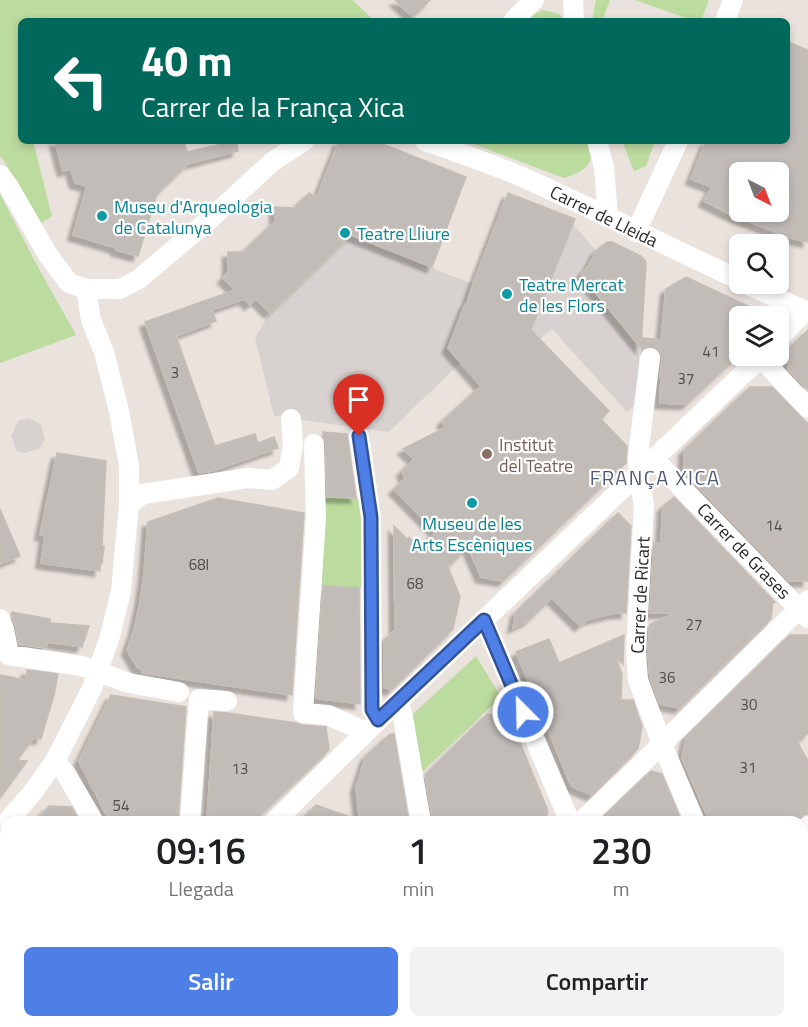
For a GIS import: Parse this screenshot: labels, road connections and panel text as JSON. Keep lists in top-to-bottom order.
{
  "streets": {
    "street": ["Carrer de Lleida", "Carrer de Grases", "Carrer de Ricart"]
  },
  "districts": ["FRANÇA XICA"],
  "places": [
    "Museu d'Arqueologia de Catalunya",
    "Teatre Lliure",
    "Teatre Mercat de les Flors",
    "Institut del Teatre",
    "Museu de les Arts Escèniques"
  ],
  "house_numbers": [
    "41",
    "3",
    "37",
    "14",
    "68I",
    "68",
    "27",
    "36",
    "30",
    "31",
    "13",
    "54"
  ],
  "north": "bottom right",
  "page": {
    "turn": ["40 m", "Carrer de la França Xica"],
    "eta": [
      "09:16",
      "Llegada",
      "1",
      "min",
      "230",
      "m"
    ],
    "buttons": ["Salir", "Compartir"]
  }
}
